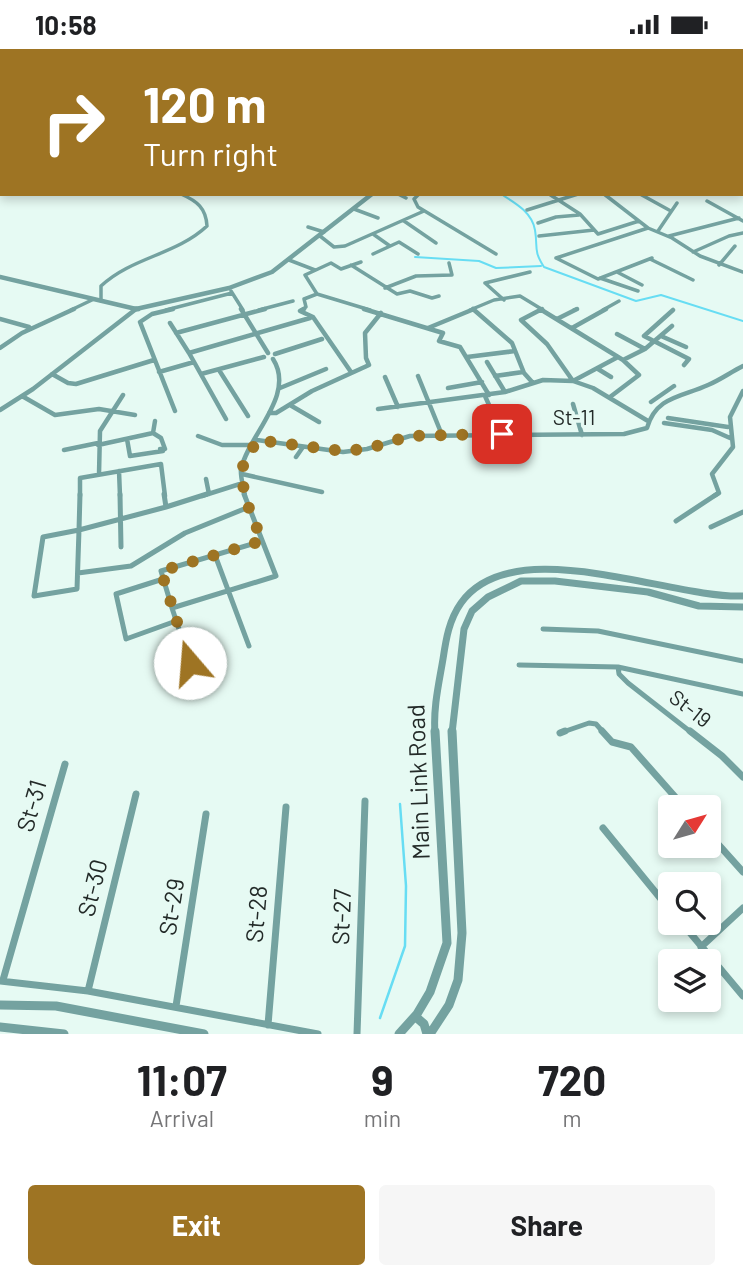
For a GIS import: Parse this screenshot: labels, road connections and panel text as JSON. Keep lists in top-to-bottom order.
{
  "streets": {
    "street": [
      "St-11",
      "St-19",
      "Main Link Road",
      "St-31",
      "St-30",
      "St-29",
      "St-28",
      "St-27"
    ]
  },
  "north": "top right",
  "page": {
    "status": "10:58",
    "turn": ["120 m", "Turn right"],
    "eta": [
      "11:07",
      "Arrival",
      "9",
      "min",
      "720",
      "m"
    ],
    "buttons": ["Exit", "Share"]
  }
}
